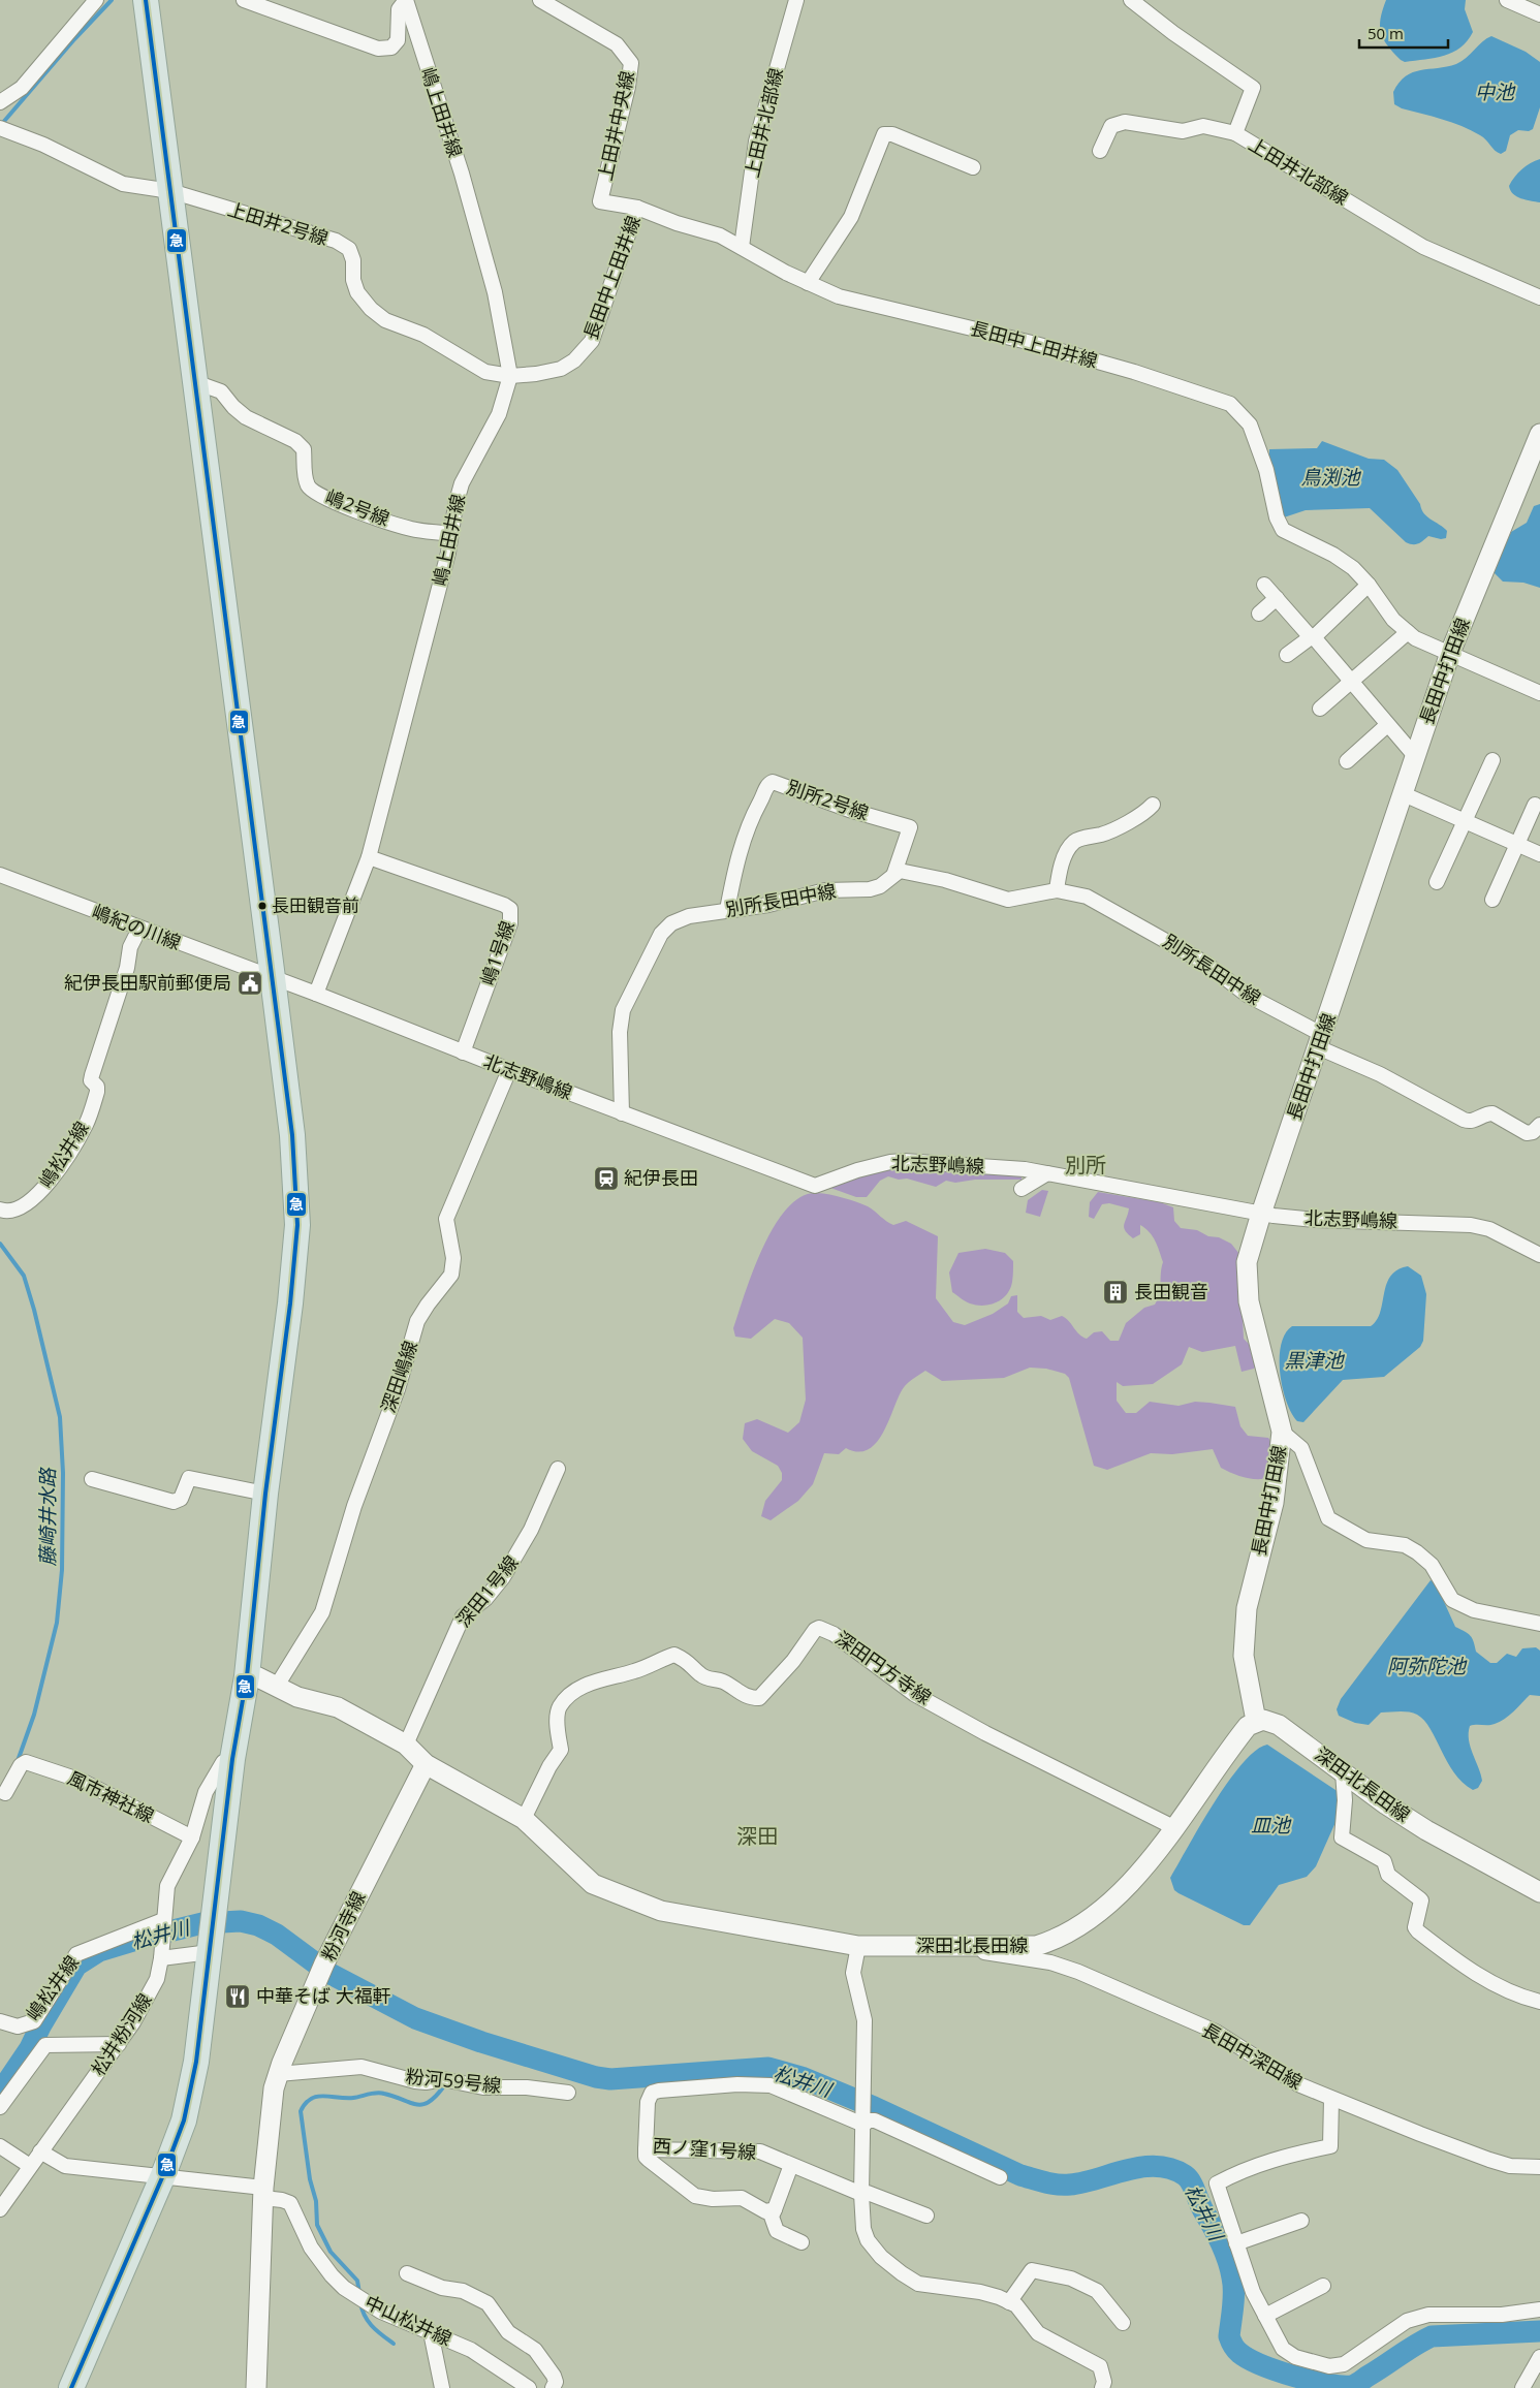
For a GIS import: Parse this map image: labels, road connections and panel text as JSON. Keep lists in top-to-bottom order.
{
  "streets": {
    "street": [
      "嶋上田井線",
      "上田井北部線",
      "上田井中央線",
      "上田井2号線",
      "長田中上田井線",
      "嶋2号線",
      "長田中打田線",
      "別所2号線",
      "別所長田中線",
      "嶋紀の川線",
      "嶋1号線",
      "北志野嶋線",
      "嶋松井線",
      "深田嶋線",
      "深田1号線",
      "深田円方寺線",
      "深田北長田線",
      "風市神社線",
      "粉河寺線",
      "松井粉河線",
      "長田中深田線",
      "粉河59号線",
      "西ノ窪1号線",
      "中山松井線"
    ]
  },
  "crossings": [
    ["嶋上田井線", "上田井2号線"],
    ["嶋上田井線", "長田中上田井線"],
    ["嶋上田井線", "嶋2号線"],
    ["嶋上田井線", "嶋1号線"],
    ["嶋上田井線", "北志野嶋線"],
    ["上田井北部線", "長田中上田井線"],
    ["上田井中央線", "長田中上田井線"],
    ["上田井2号線", "長田中上田井線"],
    ["長田中上田井線", "長田中打田線"],
    ["長田中打田線", "別所長田中線"],
    ["長田中打田線", "北志野嶋線"],
    ["長田中打田線", "深田北長田線"],
    ["別所2号線", "別所長田中線"],
    ["別所長田中線", "北志野嶋線"],
    ["嶋紀の川線", "北志野嶋線"],
    ["嶋紀の川線", "嶋松井線"],
    ["嶋1号線", "北志野嶋線"],
    ["北志野嶋線", "深田嶋線"],
    ["嶋松井線", "松井粉河線"],
    ["深田円方寺線", "深田北長田線"],
    ["深田北長田線", "粉河寺線"],
    ["深田北長田線", "長田中深田線"],
    ["風市神社線", "松井粉河線"],
    ["粉河寺線", "粉河59号線"],
    ["粉河寺線", "中山松井線"],
    ["松井粉河線", "中山松井線"]
  ],
  "districts": ["別所", "深田"],
  "water": [
    "中池",
    "鳥渕池",
    "黒津池",
    "藤崎井水路",
    "阿弥陀池",
    "皿池",
    "松井川"
  ],
  "places": {
    "other": ["長田観音前"],
    "public building": ["紀伊長田駅前郵便局"],
    "station": ["紀伊長田"],
    "building": ["長田観音"],
    "restaurant": ["中華そば 大福軒"]
  },
  "lines": ["transit line 急"],
  "scale_bar": "50 m"
}
